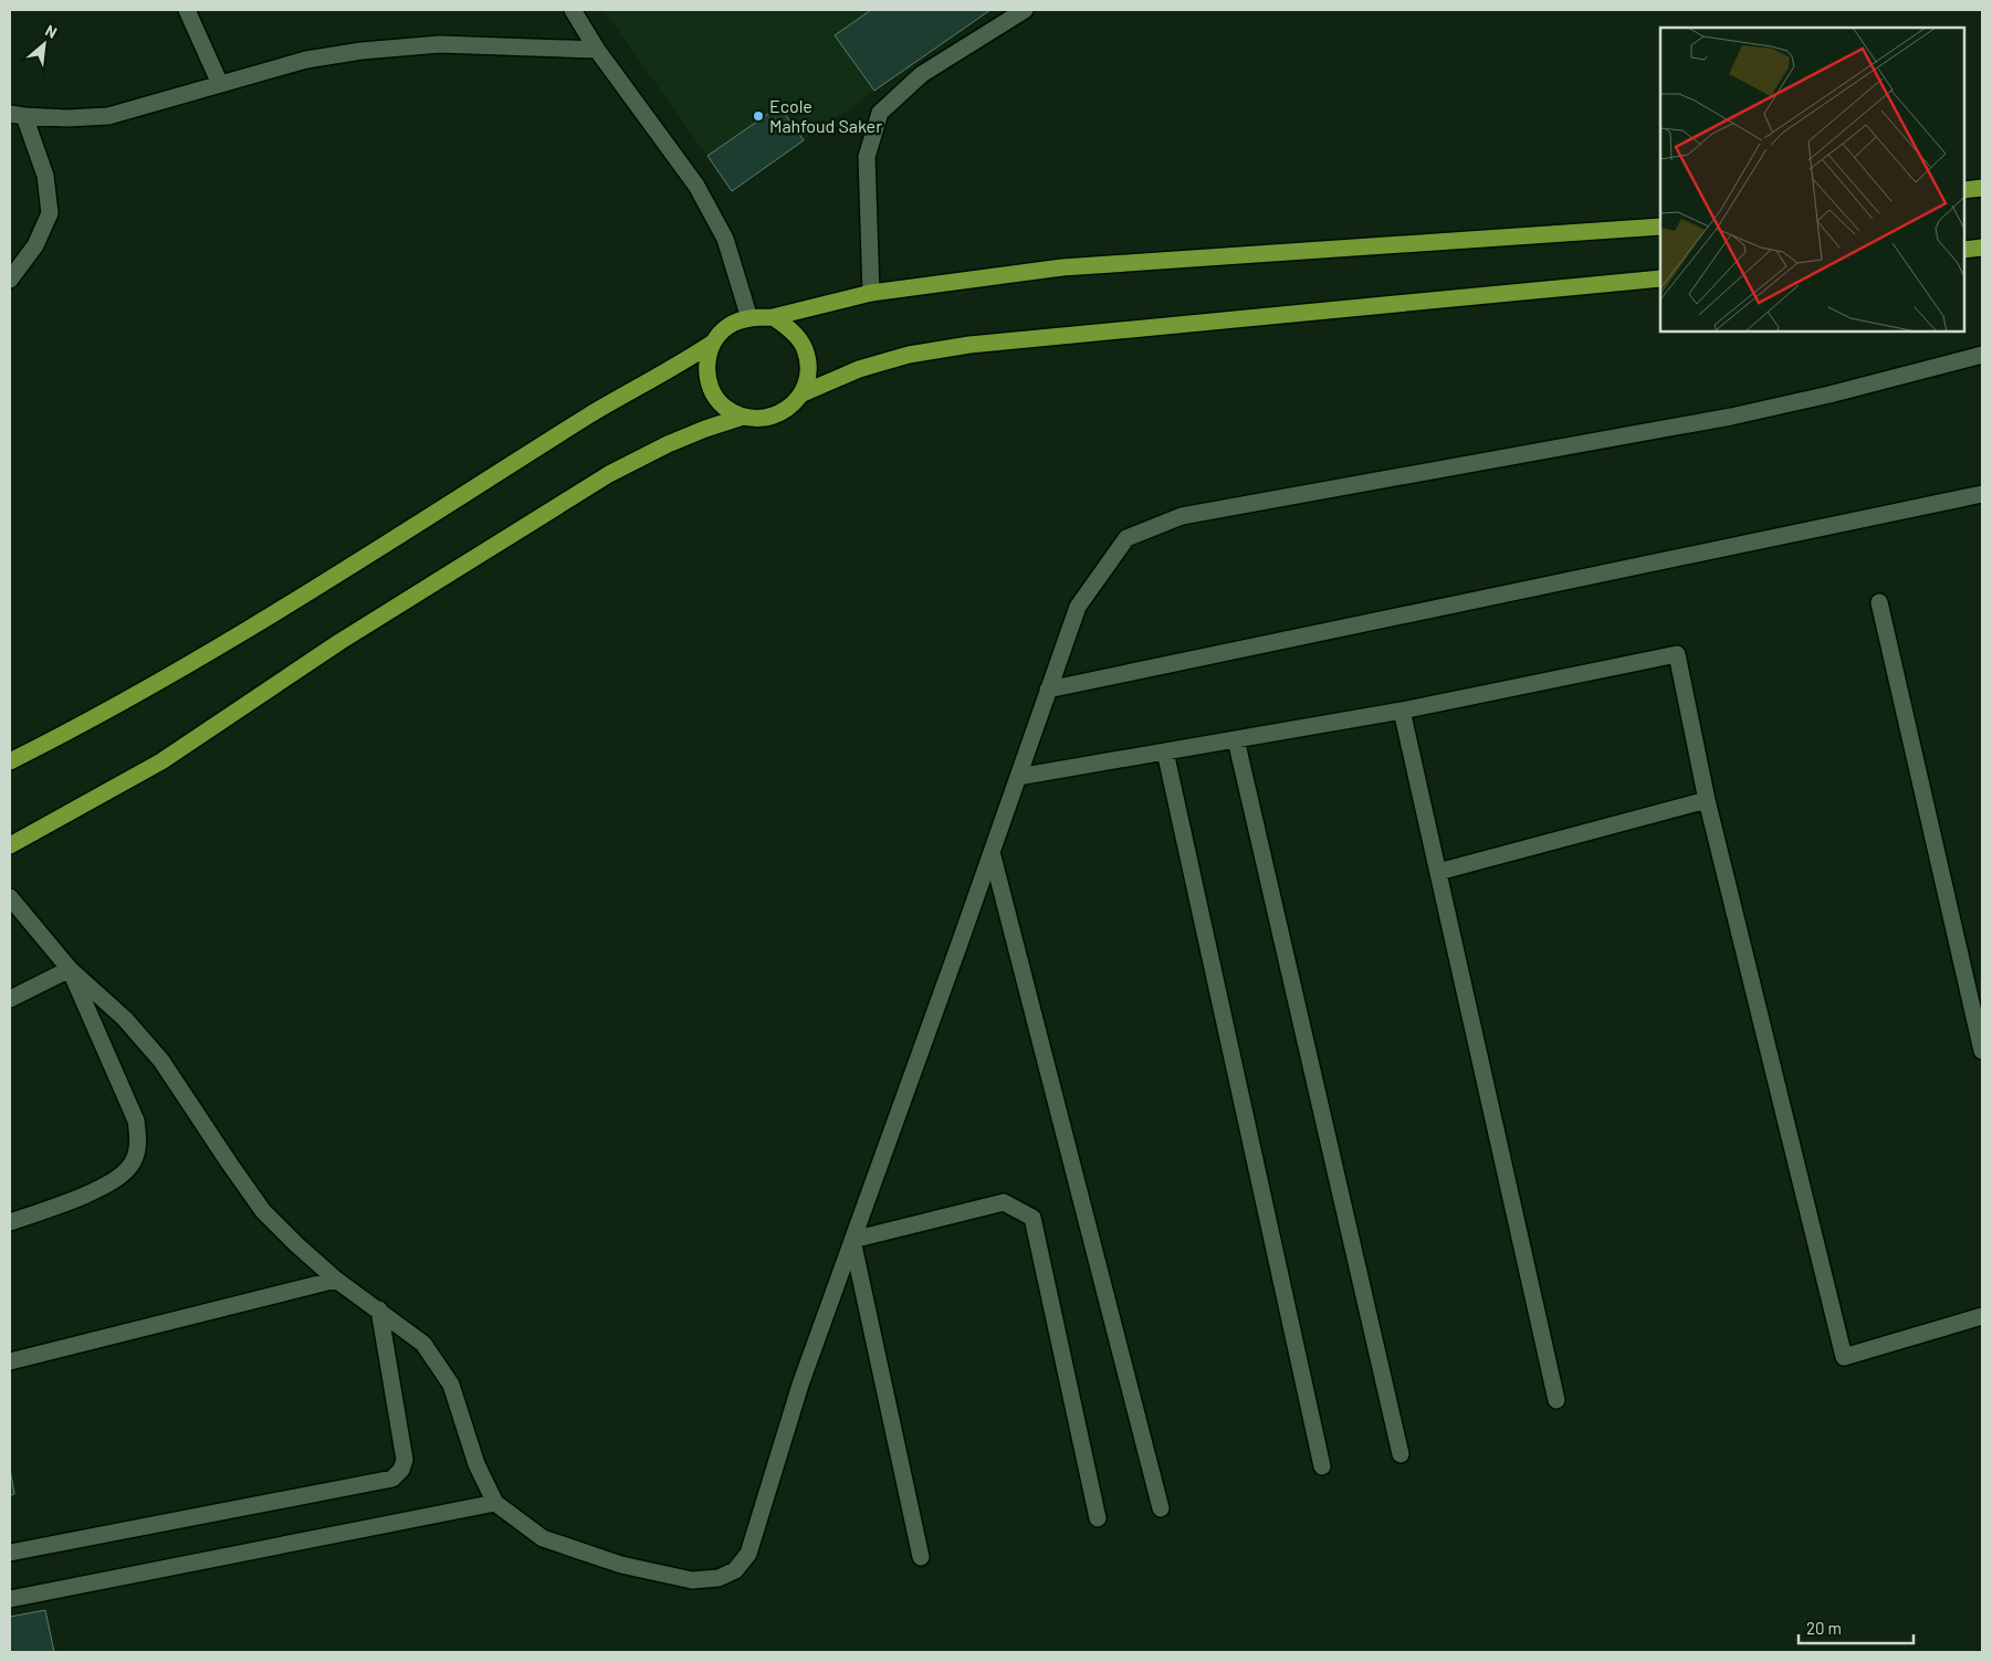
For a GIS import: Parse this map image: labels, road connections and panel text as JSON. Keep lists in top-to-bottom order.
{
  "places": ["Ecole Mahfoud Saker"],
  "scale_bar": "20 m",
  "north": "top right"
}
